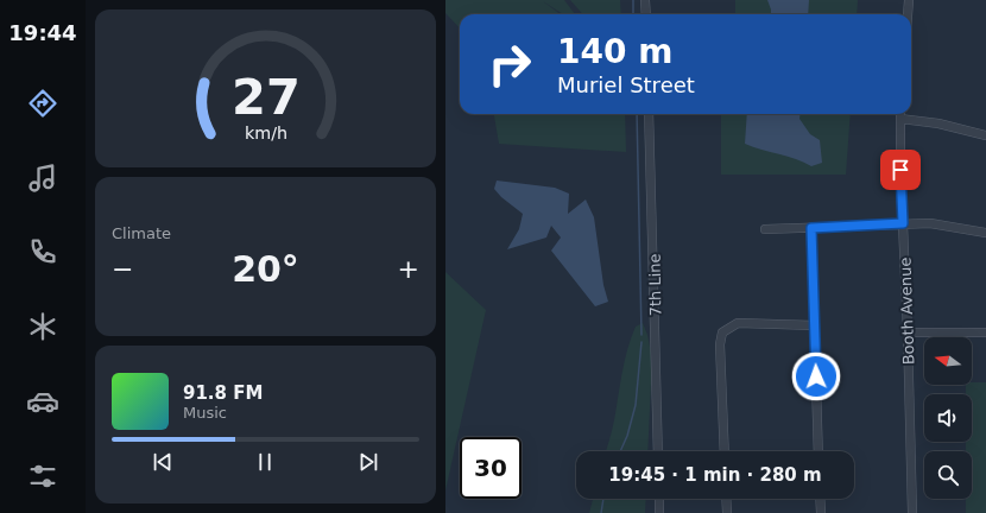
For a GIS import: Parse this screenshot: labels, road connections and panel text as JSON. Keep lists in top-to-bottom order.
{
  "streets": {
    "street": ["7th Line", "Booth Avenue"]
  },
  "north": "left",
  "page": {
    "tabs": "19:44",
    "turn": ["140 m", "Muriel Street"],
    "tile": "Climate",
    "heat": ["−", "20°", "+"],
    "song": ["91.8 FM", "Music"],
    "limit": "30",
    "trip": "19:45 · 1 min · 280 m",
    "gauge": ["27", "km/h"]
  }
}
